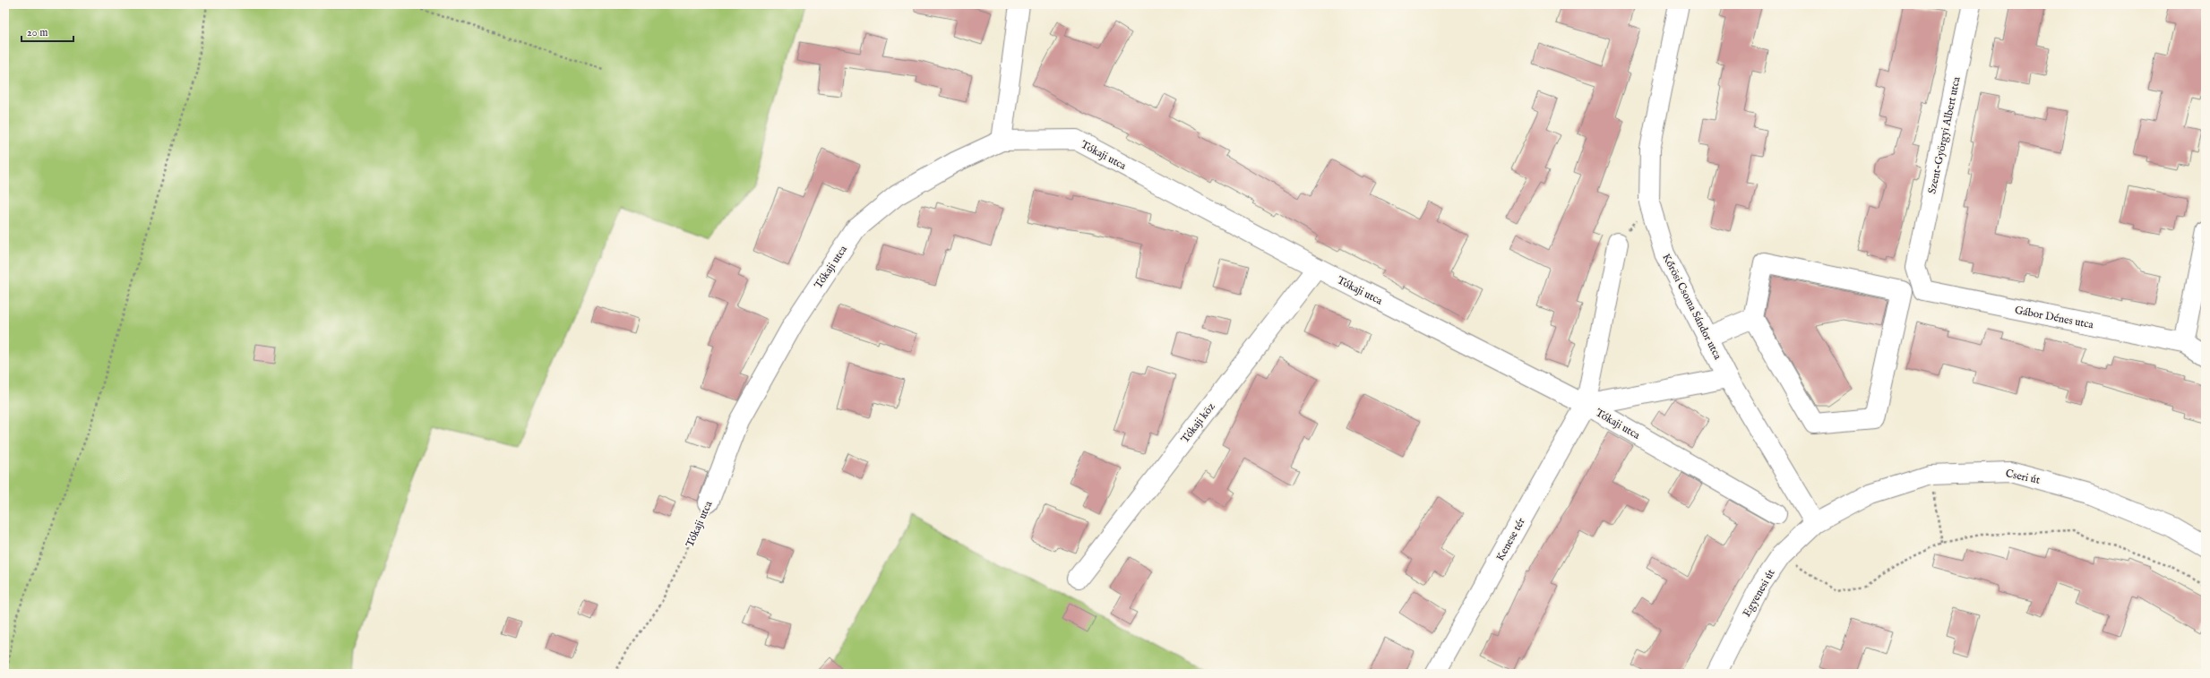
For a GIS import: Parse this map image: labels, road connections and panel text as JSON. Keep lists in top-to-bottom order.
{
  "streets": {
    "street": [
      "Szent-Györgyi Albert utca",
      "Tókaji utca",
      "Kőrösi Csoma Sándor utca",
      "Gábor Dénes utca",
      "Tókaji köz",
      "Cseri út",
      "Kenese tér",
      "Egyenesi út"
    ]
  },
  "crossings": [
    ["Szent-Györgyi Albert utca", "Gábor Dénes utca"],
    ["Tókaji utca", "Tókaji köz"],
    ["Tókaji utca", "Kenese tér"],
    ["Kőrösi Csoma Sándor utca", "Cseri út"],
    ["Kőrösi Csoma Sándor utca", "Egyenesi út"],
    ["Cseri út", "Egyenesi út"]
  ],
  "scale_bar": "20 m"
}
